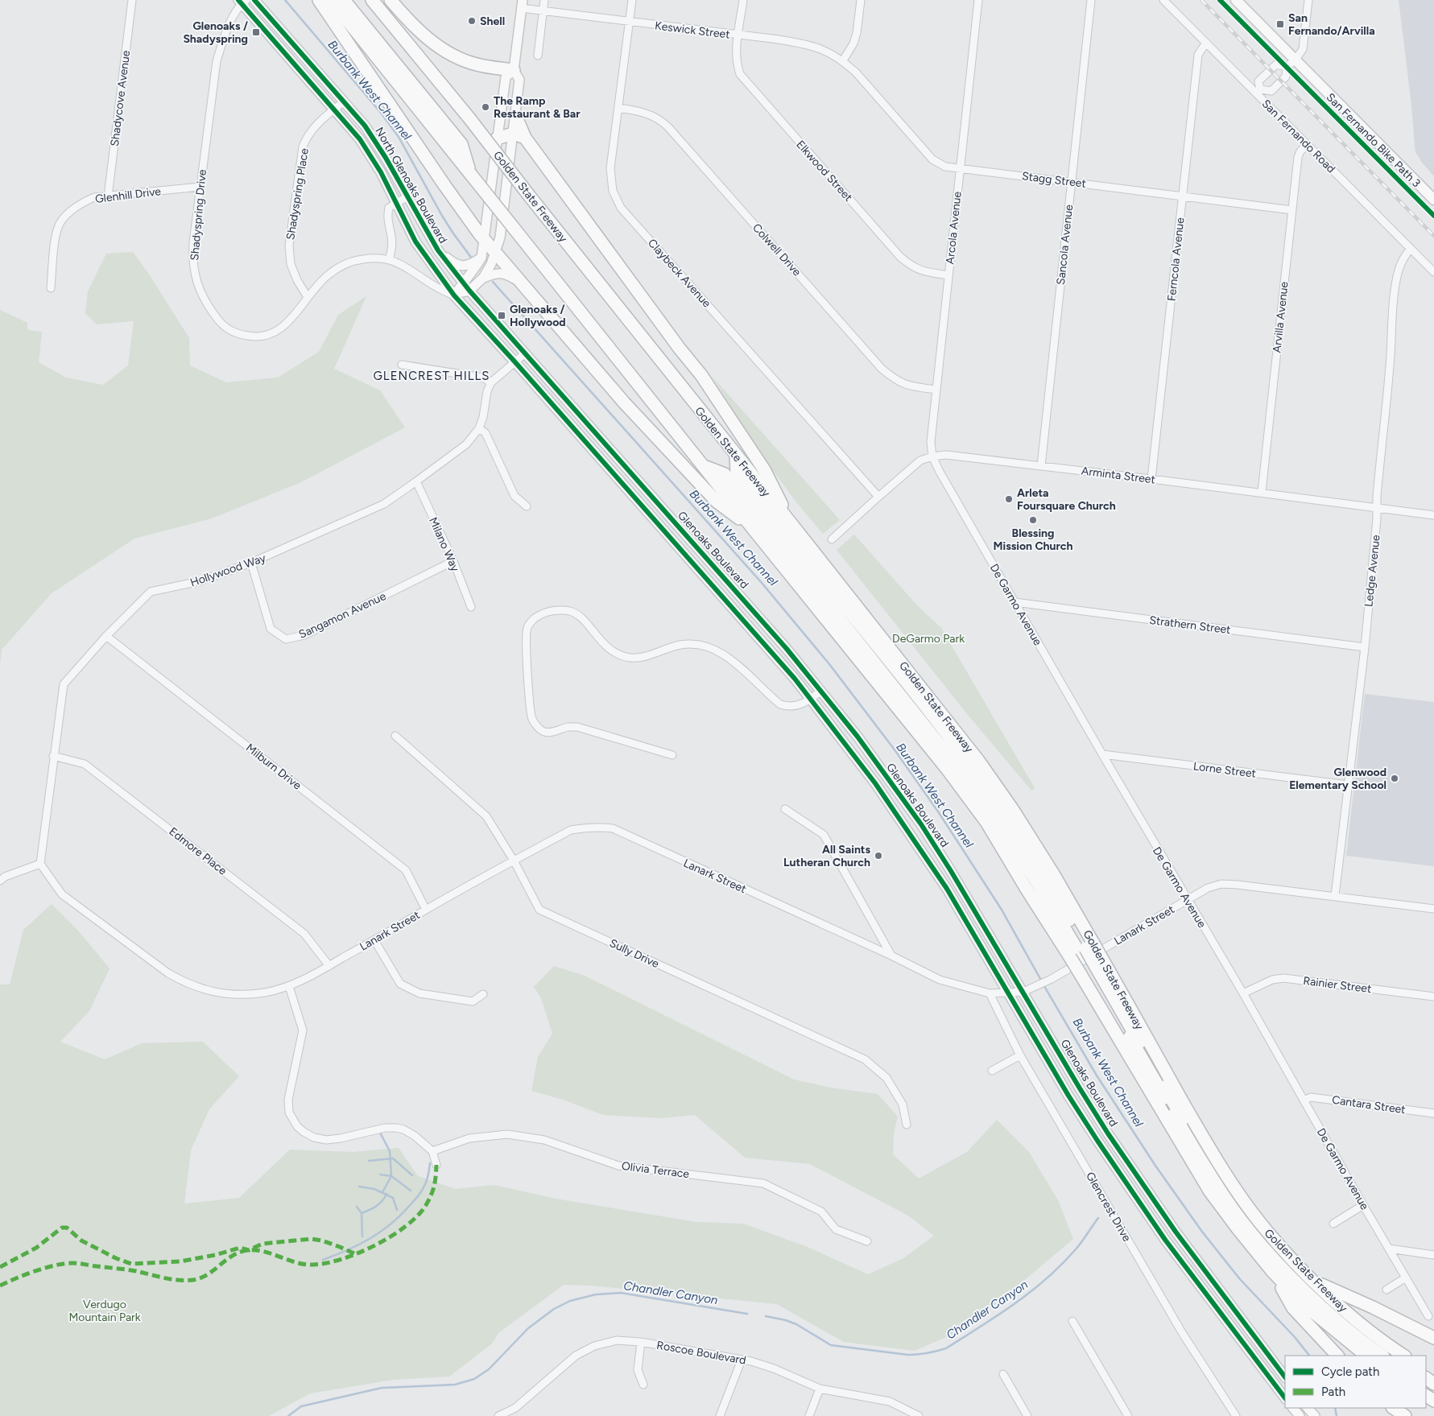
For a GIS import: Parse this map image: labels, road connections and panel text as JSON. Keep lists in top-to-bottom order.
{
  "streets": {
    "highway": ["Golden State Freeway"],
    "main road": ["North Glenoaks Boulevard", "Glenoaks Boulevard"],
    "street": [
      "Keswick Street",
      "Shadycove Avenue",
      "San Fernando Road",
      "Elkwood Street",
      "Stagg Street",
      "Shadyspring Place",
      "Glenhill Drive",
      "Shadyspring Drive",
      "Arcola Avenue",
      "Sancola Avenue",
      "Colwell Drive",
      "Ferncola Avenue",
      "Claybeck Avenue",
      "Arvilla Avenue",
      "Arminta Street",
      "Milano Way",
      "Hollywood Way",
      "Ledge Avenue",
      "De Garmo Avenue",
      "Sangamon Avenue",
      "Strathern Street",
      "Milburn Drive",
      "Lorne Street",
      "Edmore Place",
      "Lanark Street",
      "Sully Drive",
      "Rainier Street",
      "Cantara Street",
      "Olivia Terrace",
      "Glencrest Drive",
      "Roscoe Boulevard"
    ],
    "cycle path": ["San Fernando Bike Path 3"]
  },
  "crossings": [
    ["Keswick Street", "Elkwood Street"],
    ["Keswick Street", "Stagg Street"],
    ["Keswick Street", "Claybeck Avenue"],
    ["Shadycove Avenue", "Glenhill Drive"],
    ["San Fernando Road", "Ferncola Avenue"],
    ["San Fernando Road", "Arvilla Avenue"],
    ["San Fernando Road", "Ledge Avenue"],
    ["Elkwood Street", "Arcola Avenue"],
    ["Stagg Street", "Arcola Avenue"],
    ["Stagg Street", "Sancola Avenue"],
    ["Stagg Street", "Ferncola Avenue"],
    ["Stagg Street", "Arvilla Avenue"],
    ["North Glenoaks Boulevard", "Shadyspring Place"],
    ["North Glenoaks Boulevard", "Shadyspring Drive"],
    ["North Glenoaks Boulevard", "Glenoaks Boulevard"],
    ["Shadyspring Place", "Shadyspring Drive"],
    ["Glenhill Drive", "Shadyspring Drive"],
    ["Shadyspring Drive", "Glenoaks Boulevard"],
    ["Arcola Avenue", "Colwell Drive"],
    ["Arcola Avenue", "Arminta Street"],
    ["Arcola Avenue", "De Garmo Avenue"],
    ["Sancola Avenue", "Arminta Street"],
    ["Colwell Drive", "Claybeck Avenue"],
    ["Ferncola Avenue", "Arminta Street"],
    ["Claybeck Avenue", "Arminta Street"],
    ["Arvilla Avenue", "Arminta Street"],
    ["Arminta Street", "Ledge Avenue"],
    ["Arminta Street", "De Garmo Avenue"],
    ["Milano Way", "Hollywood Way"],
    ["Milano Way", "Sangamon Avenue"],
    ["Glenoaks Boulevard", "Lanark Street"],
    ["Hollywood Way", "Sangamon Avenue"],
    ["Hollywood Way", "Milburn Drive"],
    ["Hollywood Way", "Edmore Place"],
    ["Hollywood Way", "Lanark Street"],
    ["Ledge Avenue", "Strathern Street"],
    ["Ledge Avenue", "Lorne Street"],
    ["Ledge Avenue", "Lanark Street"],
    ["De Garmo Avenue", "Strathern Street"],
    ["De Garmo Avenue", "Lorne Street"],
    ["De Garmo Avenue", "Lanark Street"],
    ["De Garmo Avenue", "Rainier Street"],
    ["De Garmo Avenue", "Cantara Street"],
    ["Milburn Drive", "Lanark Street"],
    ["Edmore Place", "Lanark Street"],
    ["Lanark Street", "Sully Drive"],
    ["Lanark Street", "Glencrest Drive"]
  ],
  "districts": ["GLENCREST HILLS"],
  "water": ["Burbank West Channel", "Chandler Canyon"],
  "parks": ["DeGarmo Park", "Verdugo Mountain Park"],
  "places": {
    "other": [
      "Shell",
      "The Ramp Restaurant & Bar",
      "Arleta Foursquare Church",
      "Blessing Mission Church",
      "Glenwood Elementary School",
      "All Saints Lutheran Church"
    ],
    "transit": ["San Fernando/Arvilla", "Glenoaks / Shadyspring", "Glenoaks / Hollywood"]
  },
  "legend": ["Cycle path", "Path"]
}
